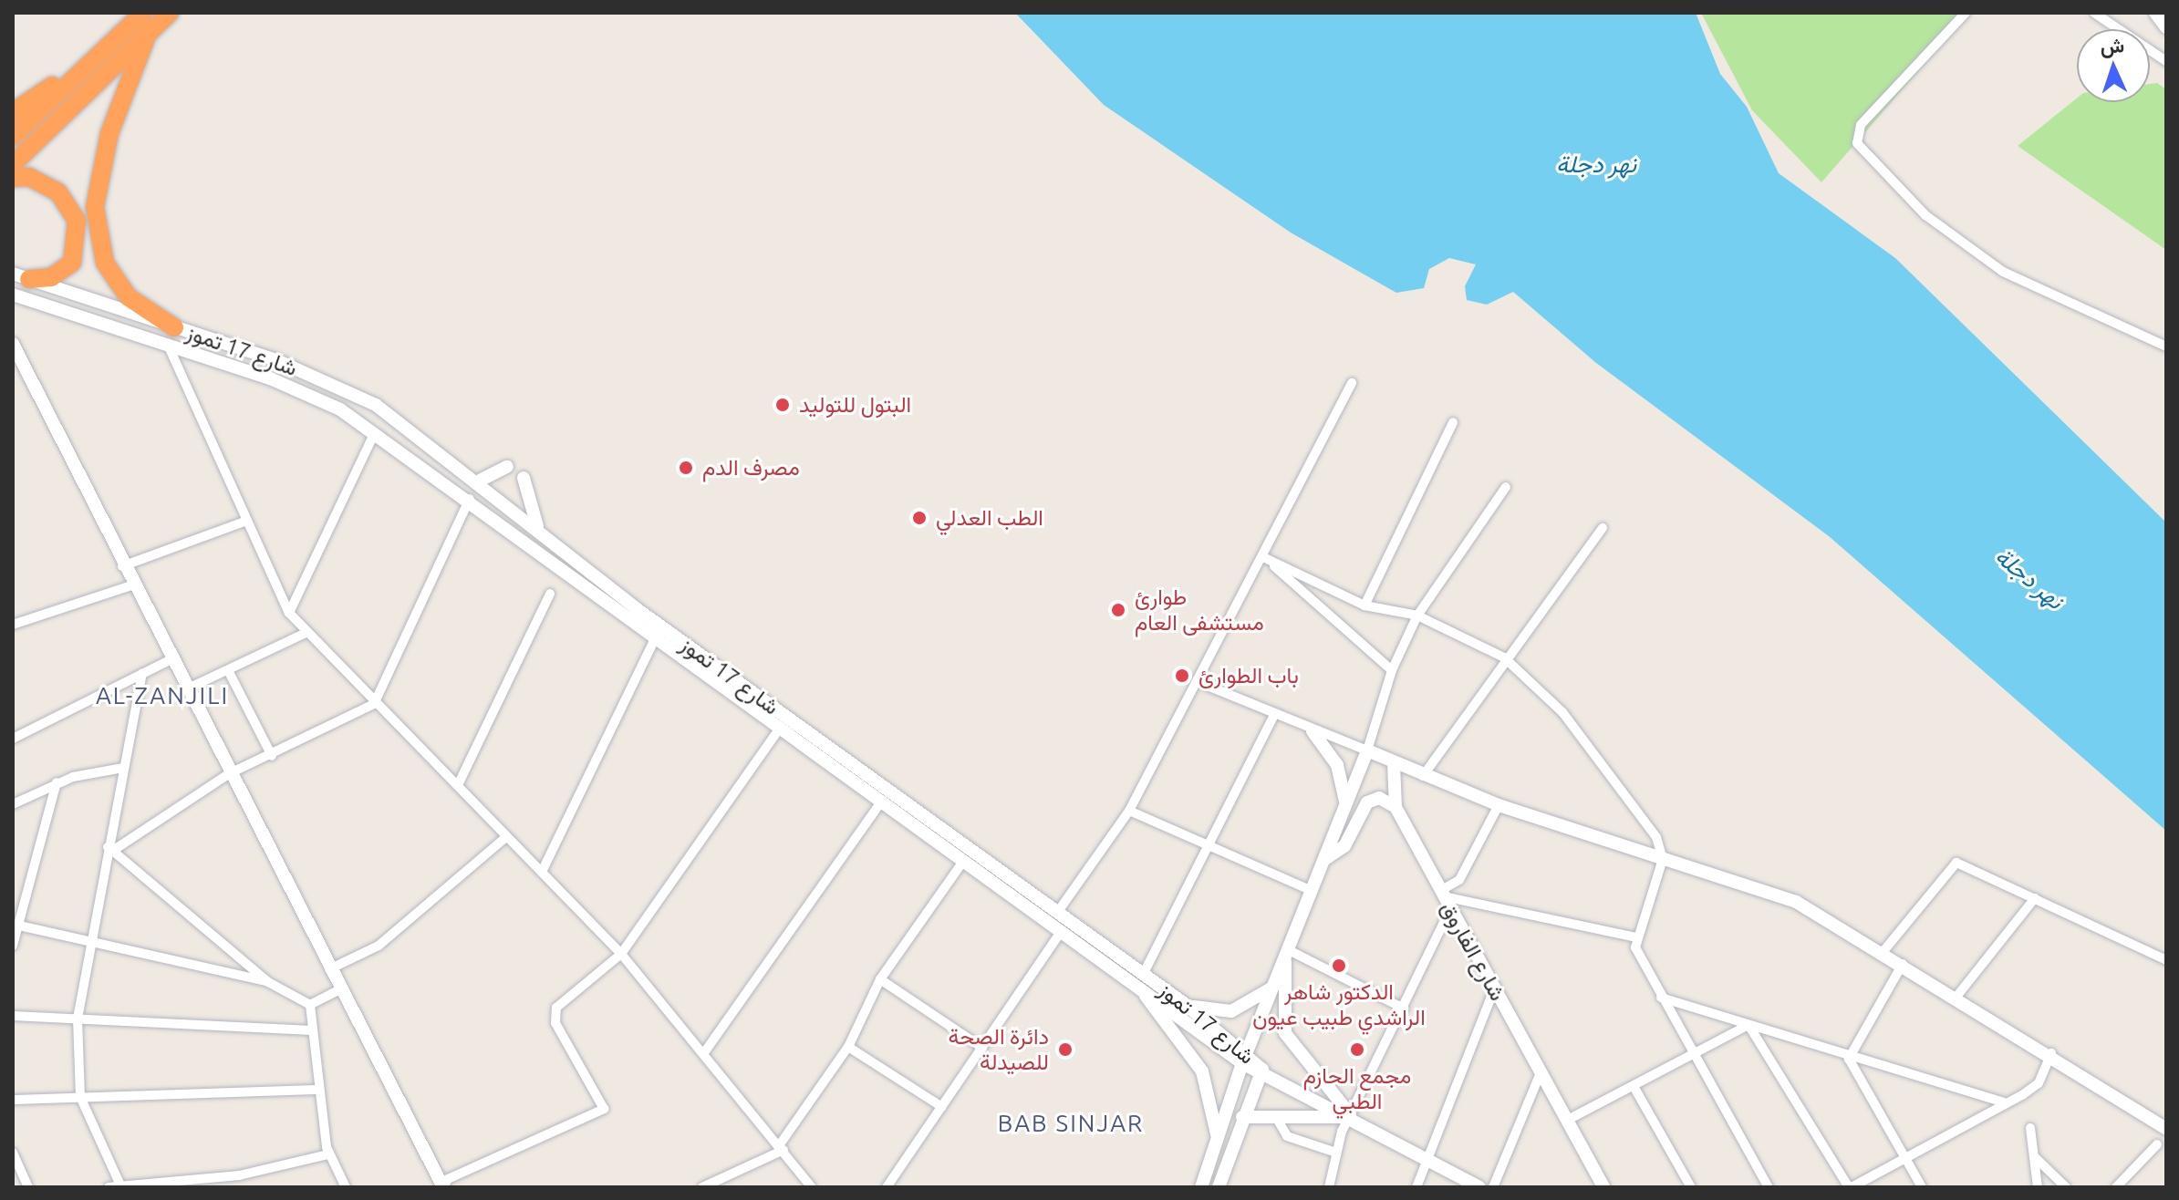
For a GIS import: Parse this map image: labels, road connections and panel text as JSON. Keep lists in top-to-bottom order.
{
  "streets": {
    "main road": ["شارع 17 تموز", "شارع الفاروق"]
  },
  "districts": ["AL-ZANJILI", "BAB SINJAR"],
  "water": ["نهر دجلة"],
  "places": [
    "البتول للتوليد",
    "مصرف الدم",
    "الطب العدلي",
    "طوارئ مستشفى العام",
    "باب الطوارئ",
    "الدكتور شاهر الراشدي طبيب عيون",
    "دائرة الصحة للصيدلة",
    "مجمع الحازم الطبي"
  ],
  "north": "top"
}
